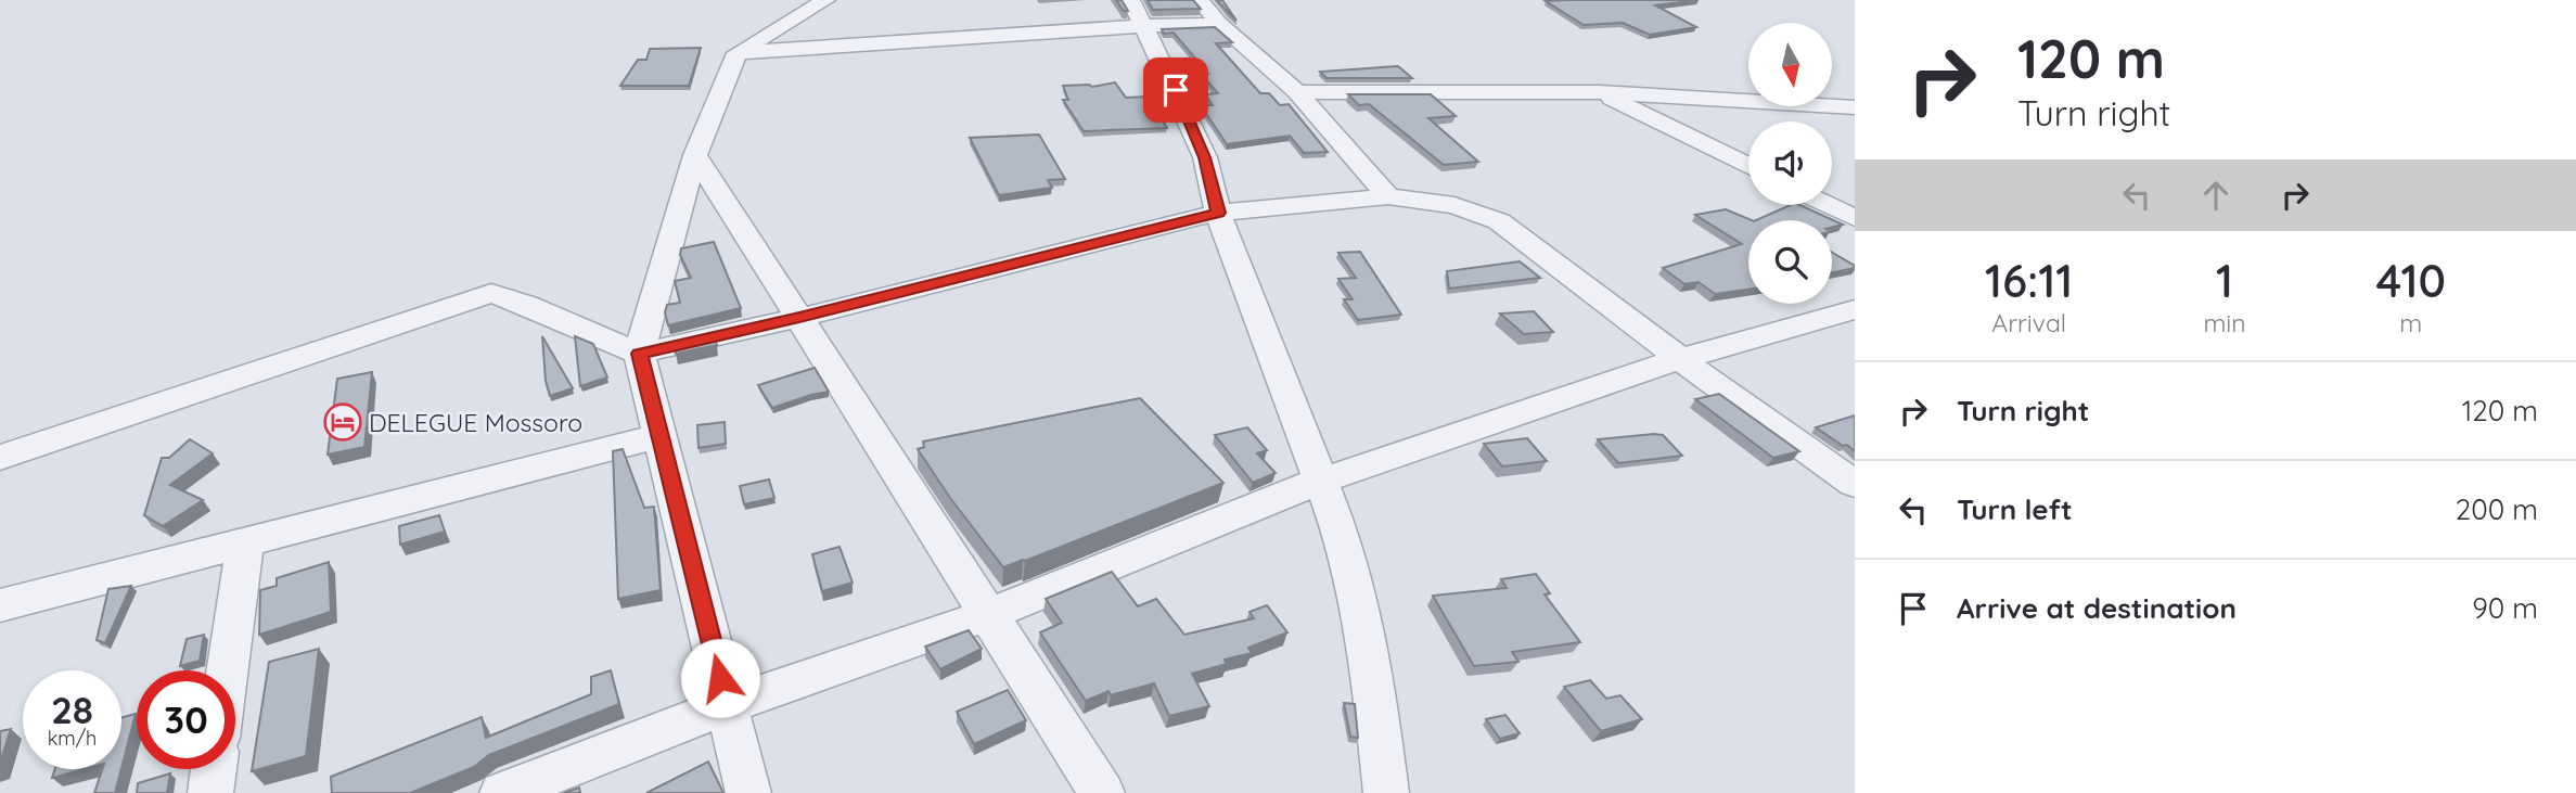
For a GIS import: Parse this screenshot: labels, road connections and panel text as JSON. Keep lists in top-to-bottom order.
{
  "places": {
    "hotel": ["DELEGUE Mossoro"]
  },
  "north": "bottom",
  "page": {
    "turn": ["120 m", "Turn right"],
    "eta": [
      "16:11",
      "Arrival",
      "1",
      "min",
      "410",
      "m"
    ],
    "list": [
      {
        "name": "Turn right",
        "value": "120 m"
      },
      {
        "name": "Turn left",
        "value": "200 m"
      },
      {
        "name": "Arrive at destination",
        "value": "90 m"
      }
    ],
    "speed": "28 km/h",
    "limit": "30"
  }
}
